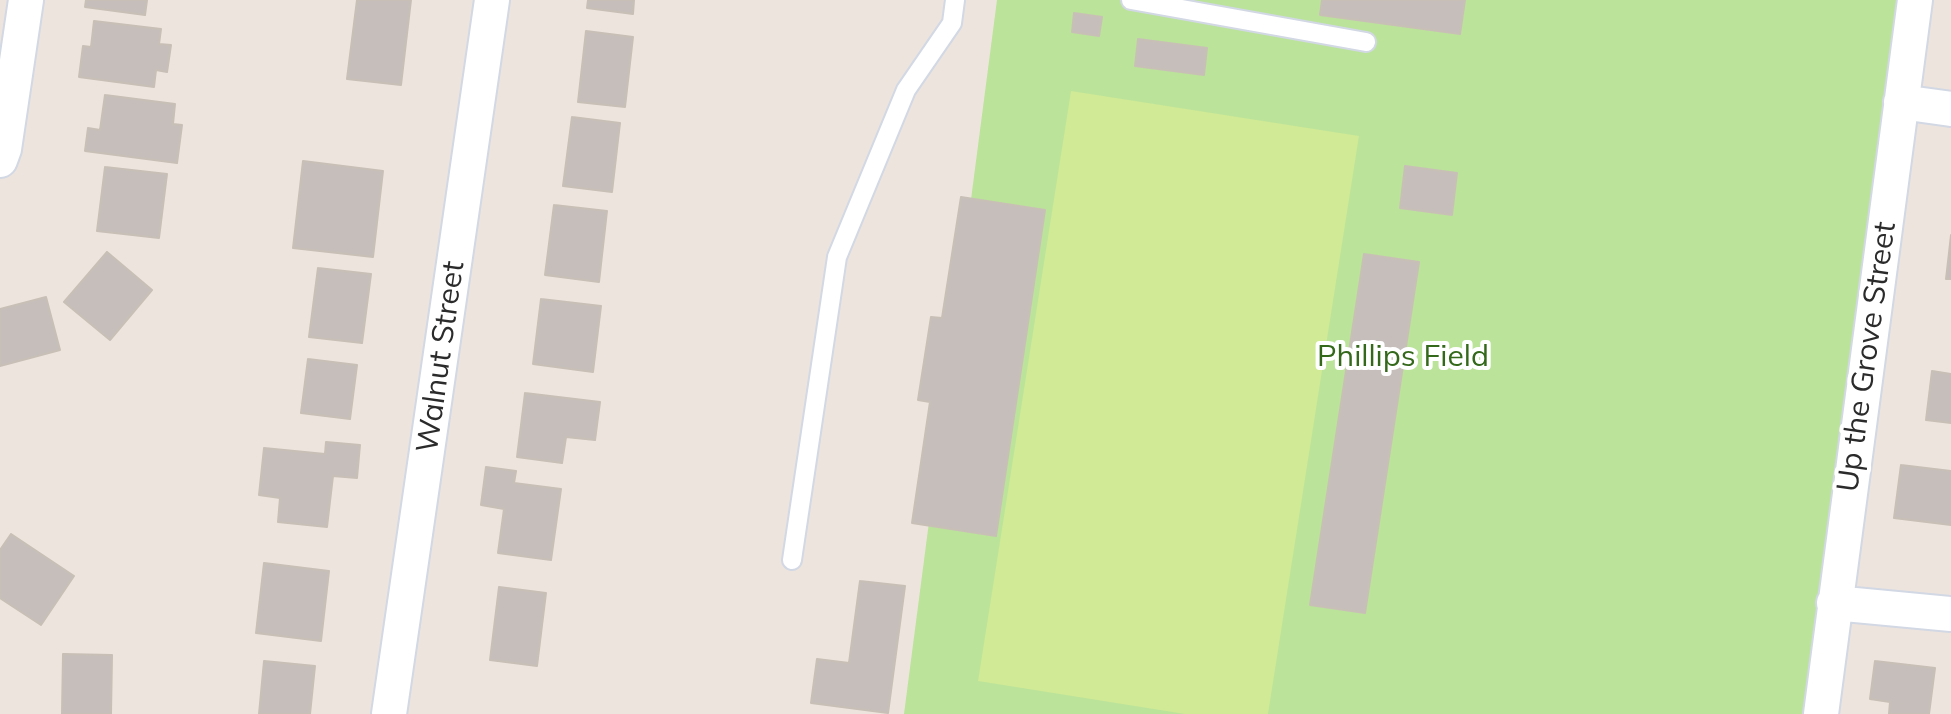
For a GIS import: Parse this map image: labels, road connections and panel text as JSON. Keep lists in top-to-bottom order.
{
  "streets": {
    "street": ["Walnut Street", "Up the Grove Street"]
  },
  "parks": ["Phillips Field"]
}
